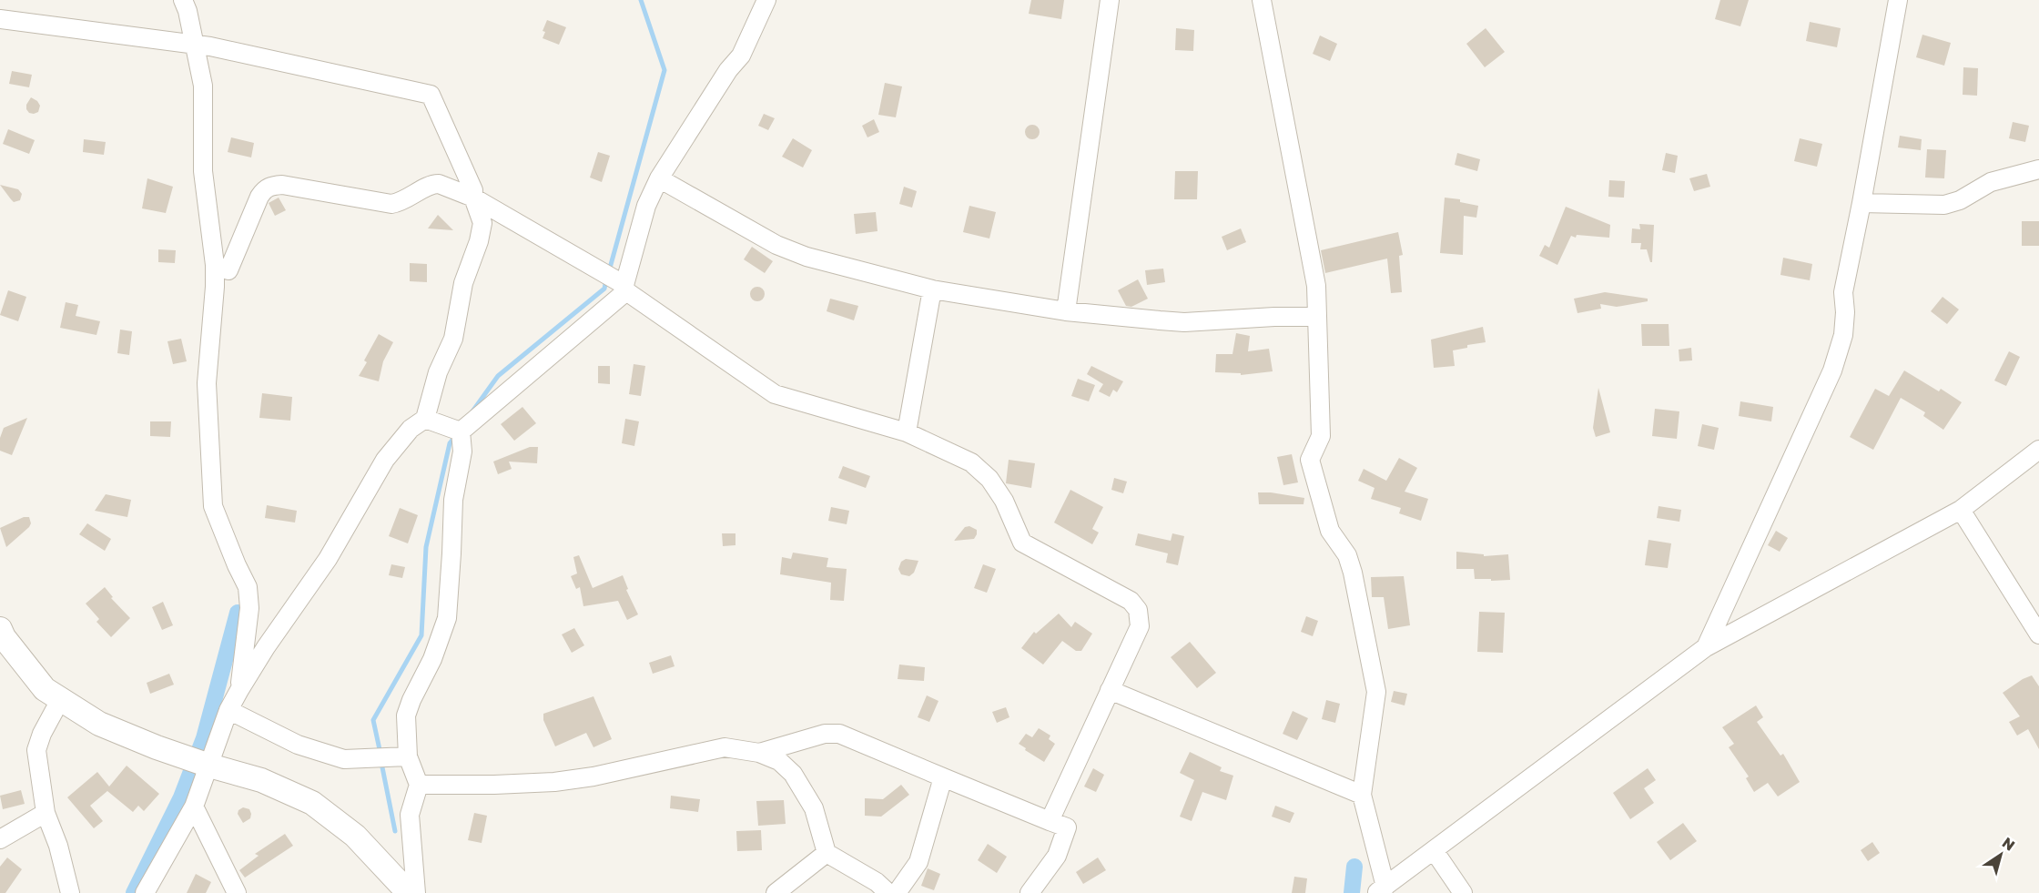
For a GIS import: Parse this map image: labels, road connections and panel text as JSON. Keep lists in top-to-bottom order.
{
  "north": "top right"
}
